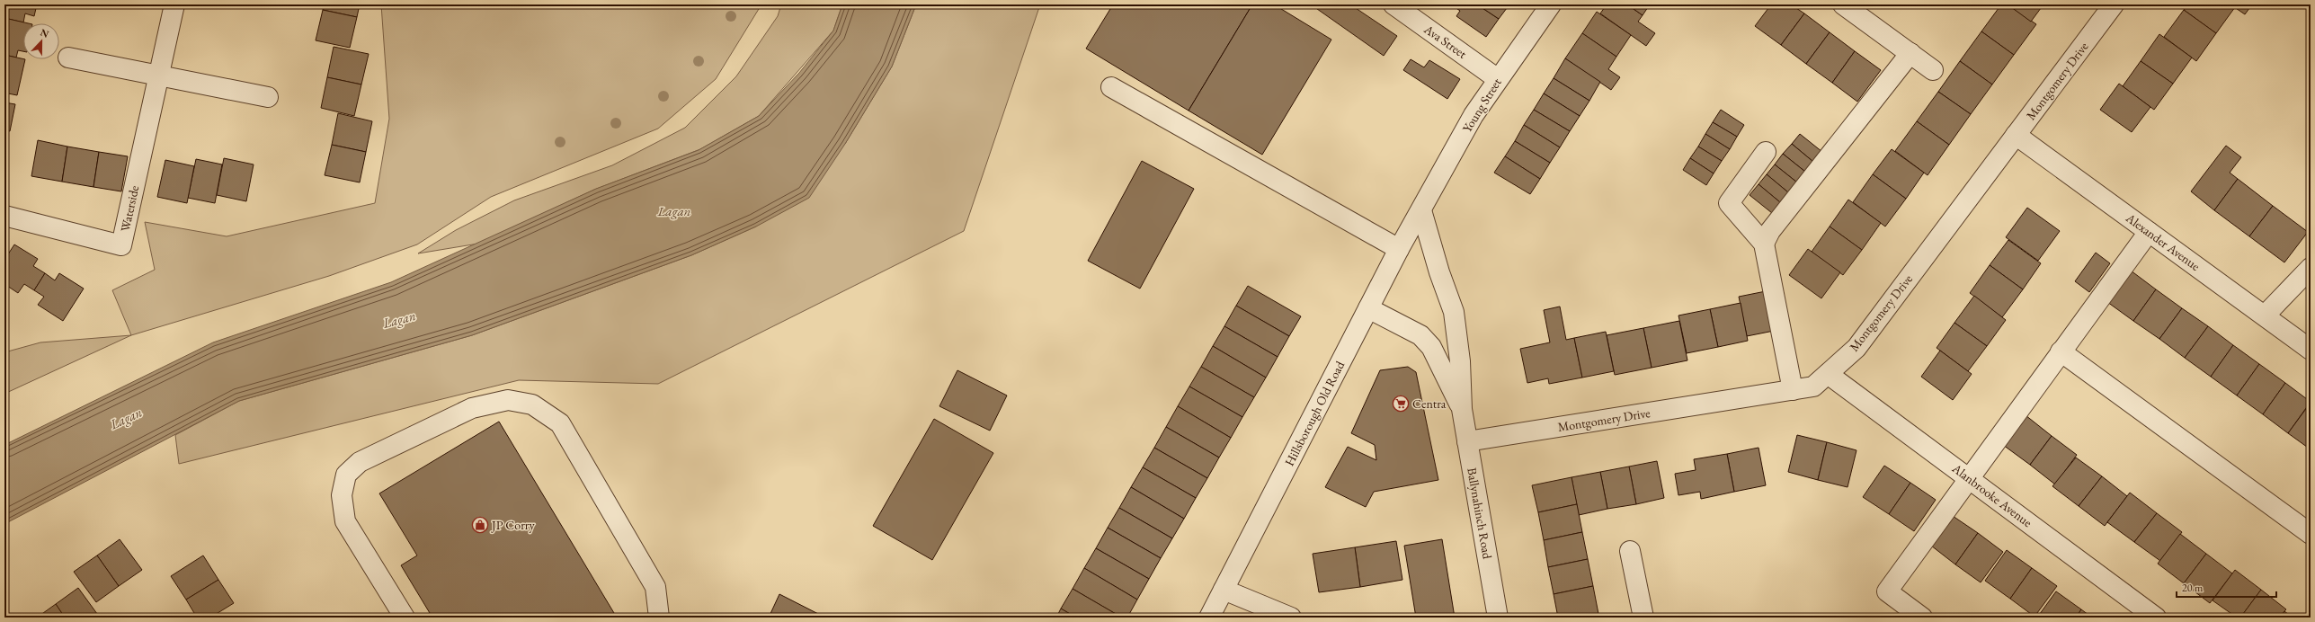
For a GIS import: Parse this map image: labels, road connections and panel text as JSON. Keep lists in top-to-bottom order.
{
  "streets": {
    "street": [
      "Ava Street",
      "Montgomery Drive",
      "Young Street",
      "Waterside",
      "Alexander Avenue",
      "Hillsborough Old Road",
      "Alanbrooke Avenue",
      "Ballynahinch Road"
    ]
  },
  "crossings": [
    ["Ava Street", "Young Street"],
    ["Montgomery Drive", "Alexander Avenue"],
    ["Montgomery Drive", "Alanbrooke Avenue"],
    ["Montgomery Drive", "Ballynahinch Road"],
    ["Young Street", "Hillsborough Old Road"],
    ["Young Street", "Ballynahinch Road"],
    ["Hillsborough Old Road", "Ballynahinch Road"]
  ],
  "water": ["Lagan"],
  "places": {
    "supermarket": ["Centra"],
    "shop": ["JP Corry"]
  },
  "scale_bar": "20 m",
  "north": "top"
}
